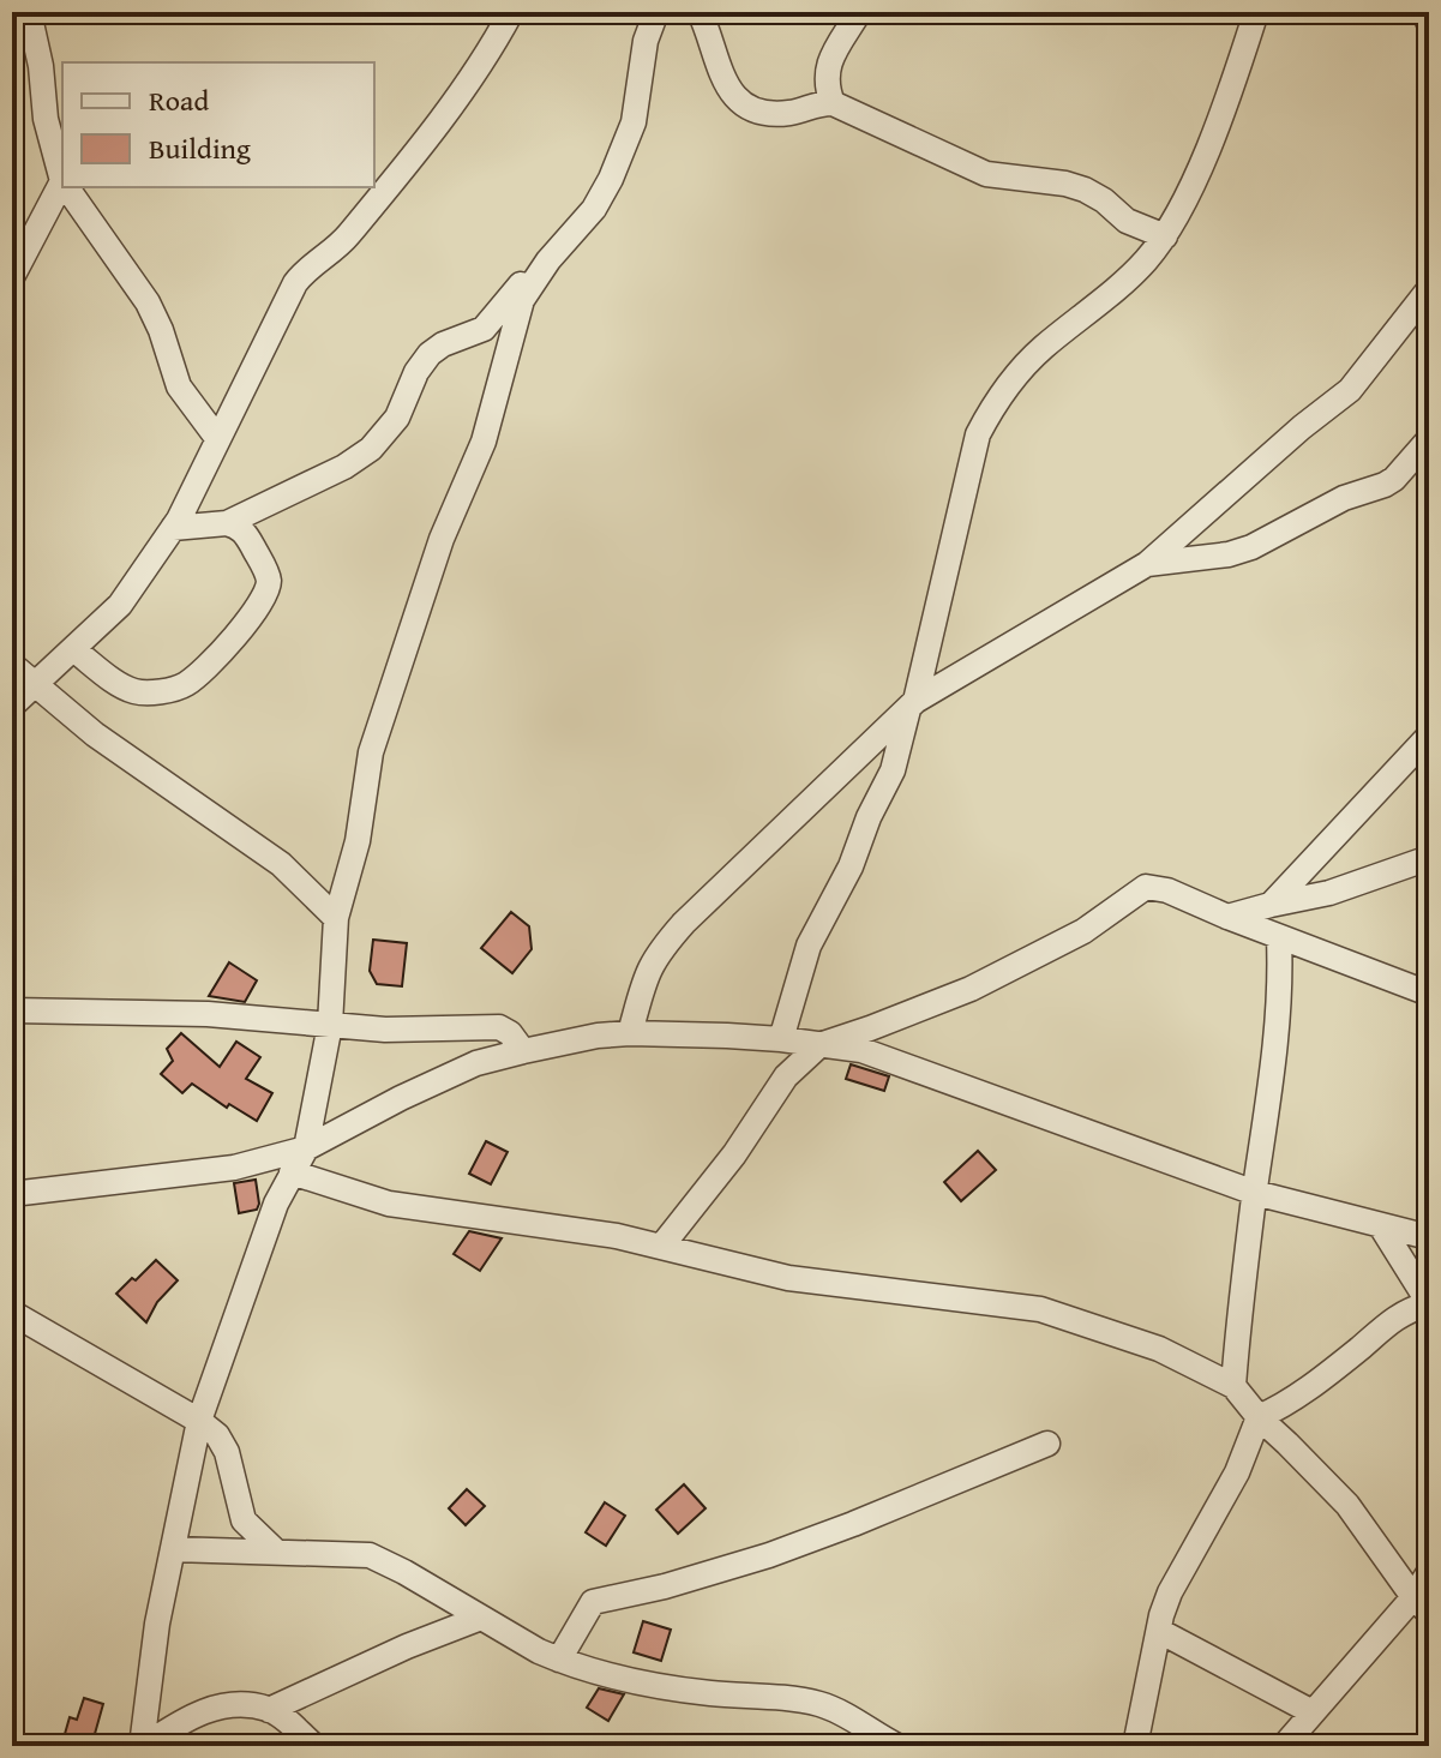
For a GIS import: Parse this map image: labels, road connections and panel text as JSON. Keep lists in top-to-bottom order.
{
  "legend": ["Road", "Building"]
}
